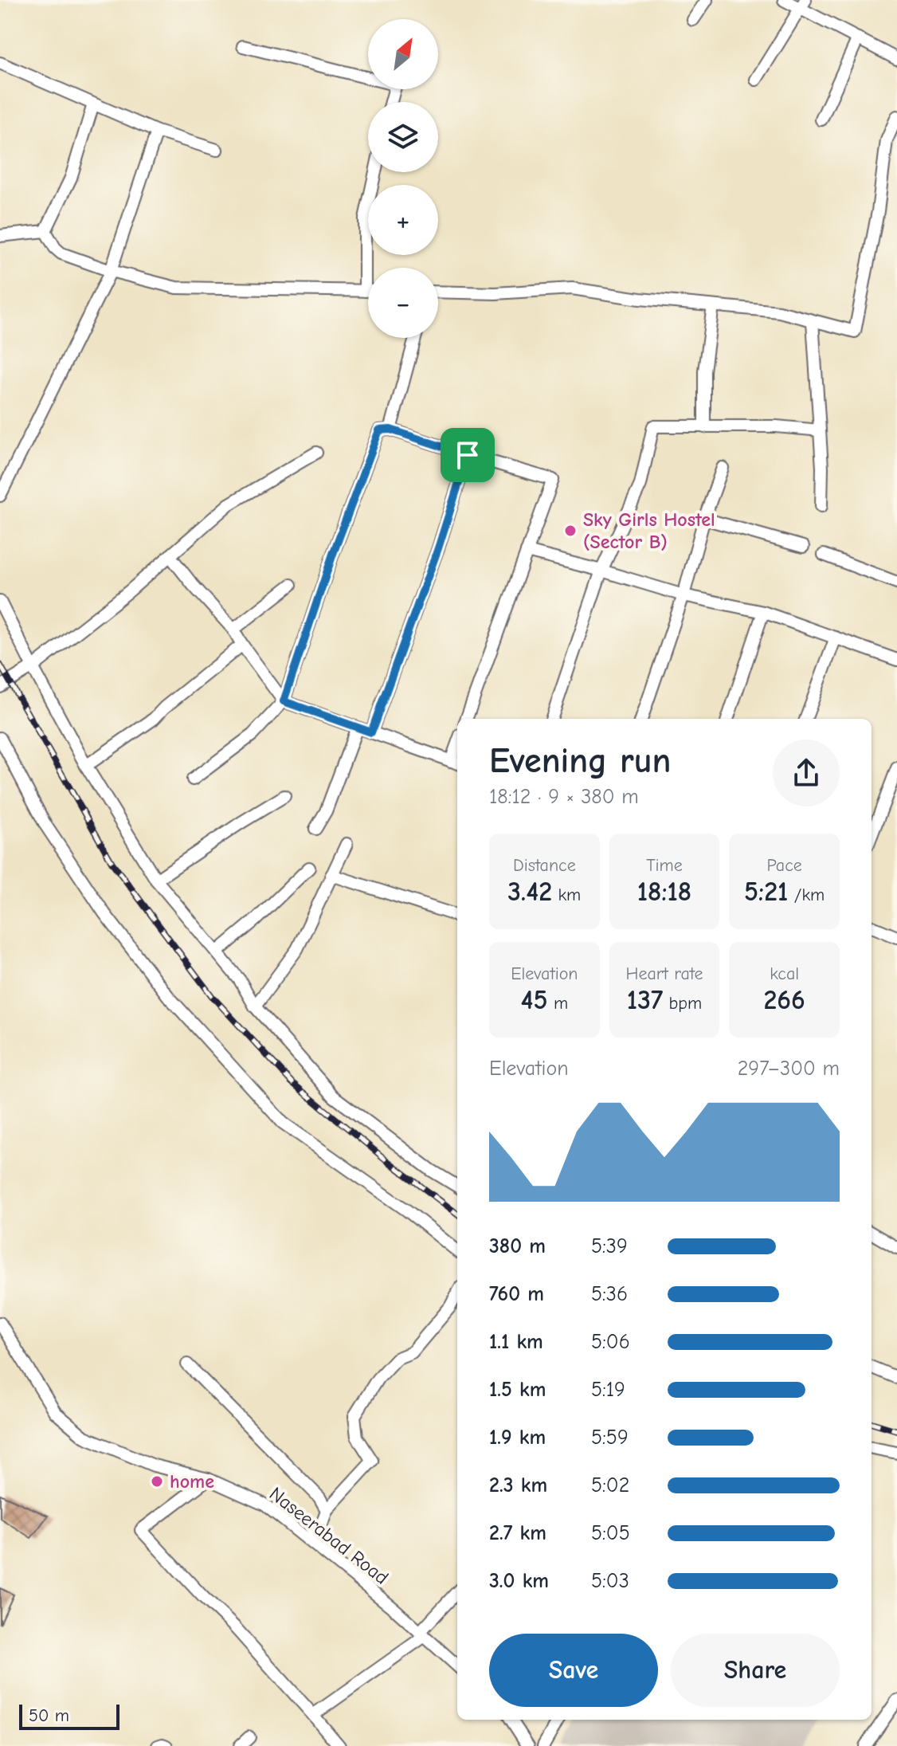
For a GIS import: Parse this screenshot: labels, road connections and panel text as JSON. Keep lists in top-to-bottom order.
{
  "streets": {
    "street": ["Naseerabad Road"]
  },
  "places": ["Sky Girls Hostel (Sector B)", "home"],
  "scale_bar": "50 m",
  "north": "top right",
  "page": {
    "map_buttons": ["+", "−"],
    "heading": ["Evening run", "18:12 · 9 × 380 m"],
    "stats": [
      ["Distance", "3.42 km"],
      ["Time", "18:18"],
      ["Pace", "5:21 /km"],
      ["Elevation", "45 m"],
      ["Heart rate", "137 bpm"],
      ["kcal", "266"]
    ],
    "chart": ["Elevation", "297–300 m"],
    "list": [
      {
        "name": "380 m",
        "note": "5:39"
      },
      {
        "name": "760 m",
        "note": "5:36"
      },
      {
        "name": "1.1 km",
        "note": "5:06"
      },
      {
        "name": "1.5 km",
        "note": "5:19"
      },
      {
        "name": "1.9 km",
        "note": "5:59"
      },
      {
        "name": "2.3 km",
        "note": "5:02"
      },
      {
        "name": "2.7 km",
        "note": "5:05"
      },
      {
        "name": "3.0 km",
        "note": "5:03"
      }
    ],
    "buttons": ["Save", "Share"],
    "scale": "50 m"
  }
}
